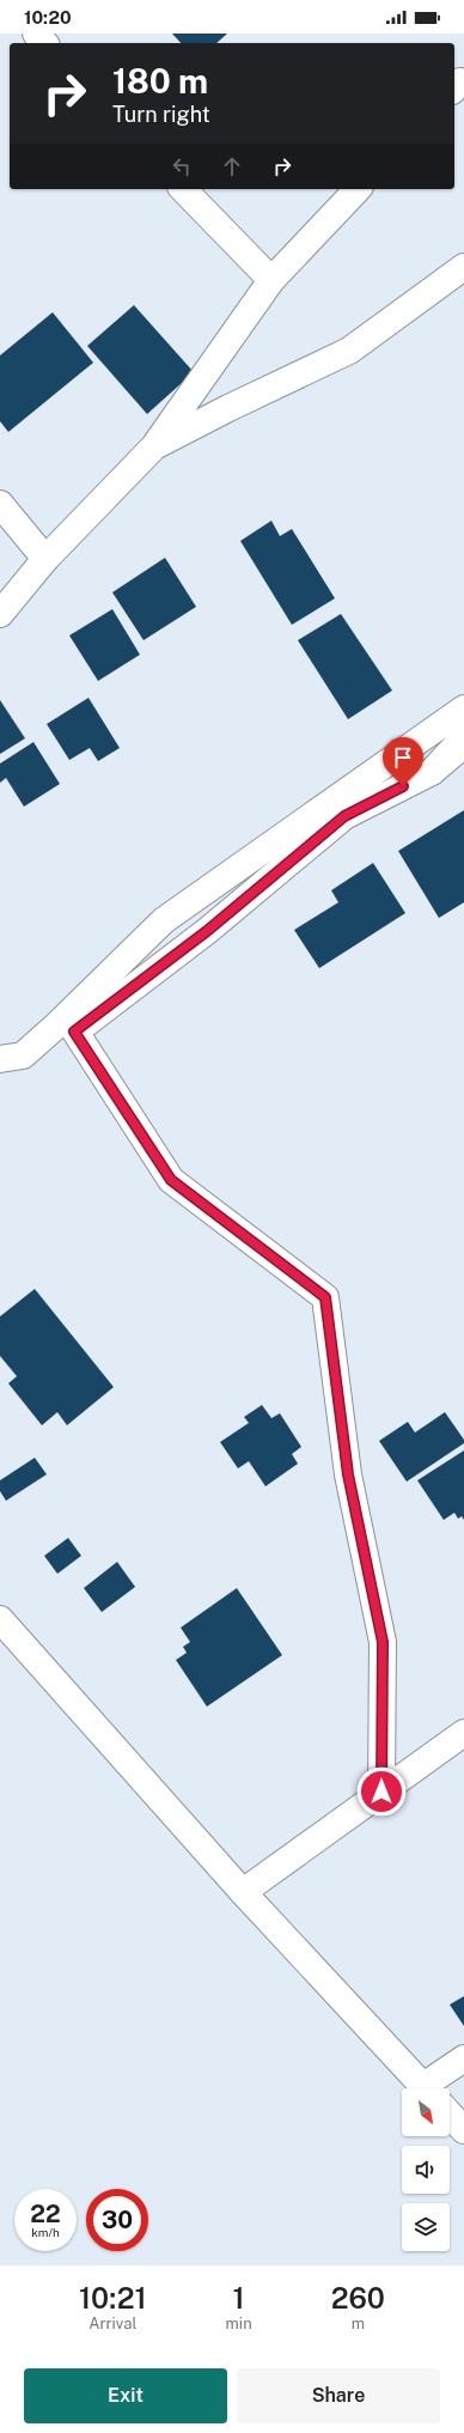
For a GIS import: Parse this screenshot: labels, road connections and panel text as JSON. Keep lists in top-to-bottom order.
{
  "north": "bottom right",
  "page": {
    "status": "10:20",
    "turn": ["180 m", "Turn right"],
    "speed": "22 km/h",
    "limit": "30",
    "eta": [
      "10:21",
      "Arrival",
      "1",
      "min",
      "260",
      "m"
    ],
    "buttons": ["Exit", "Share"]
  }
}
